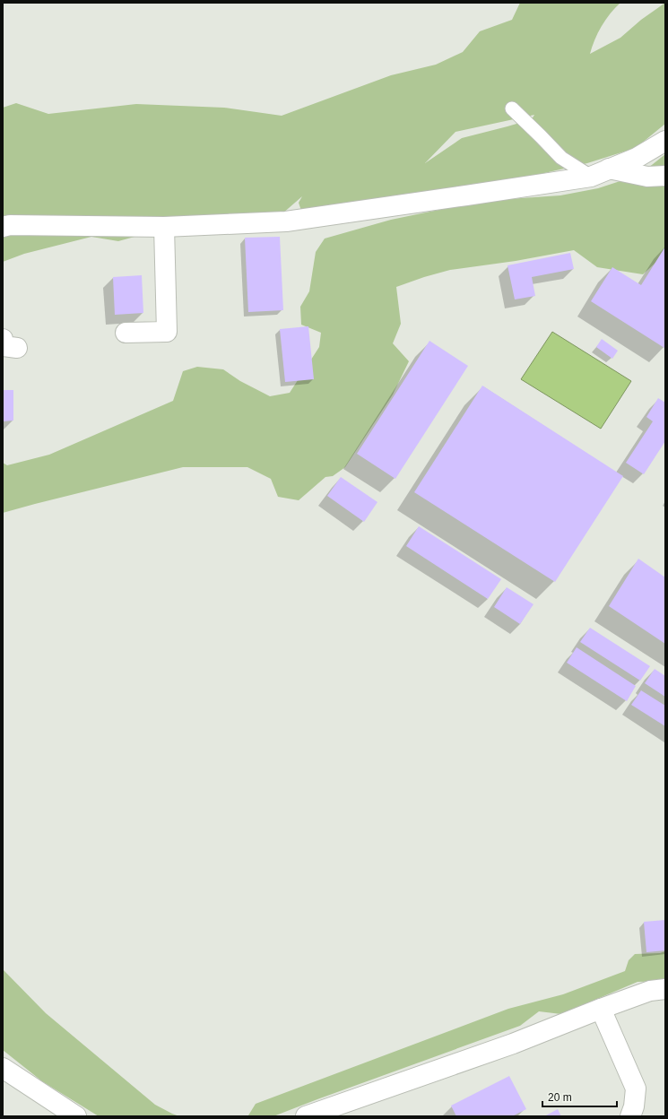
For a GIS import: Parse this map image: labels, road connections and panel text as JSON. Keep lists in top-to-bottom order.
{
  "scale_bar": "20 m"
}
